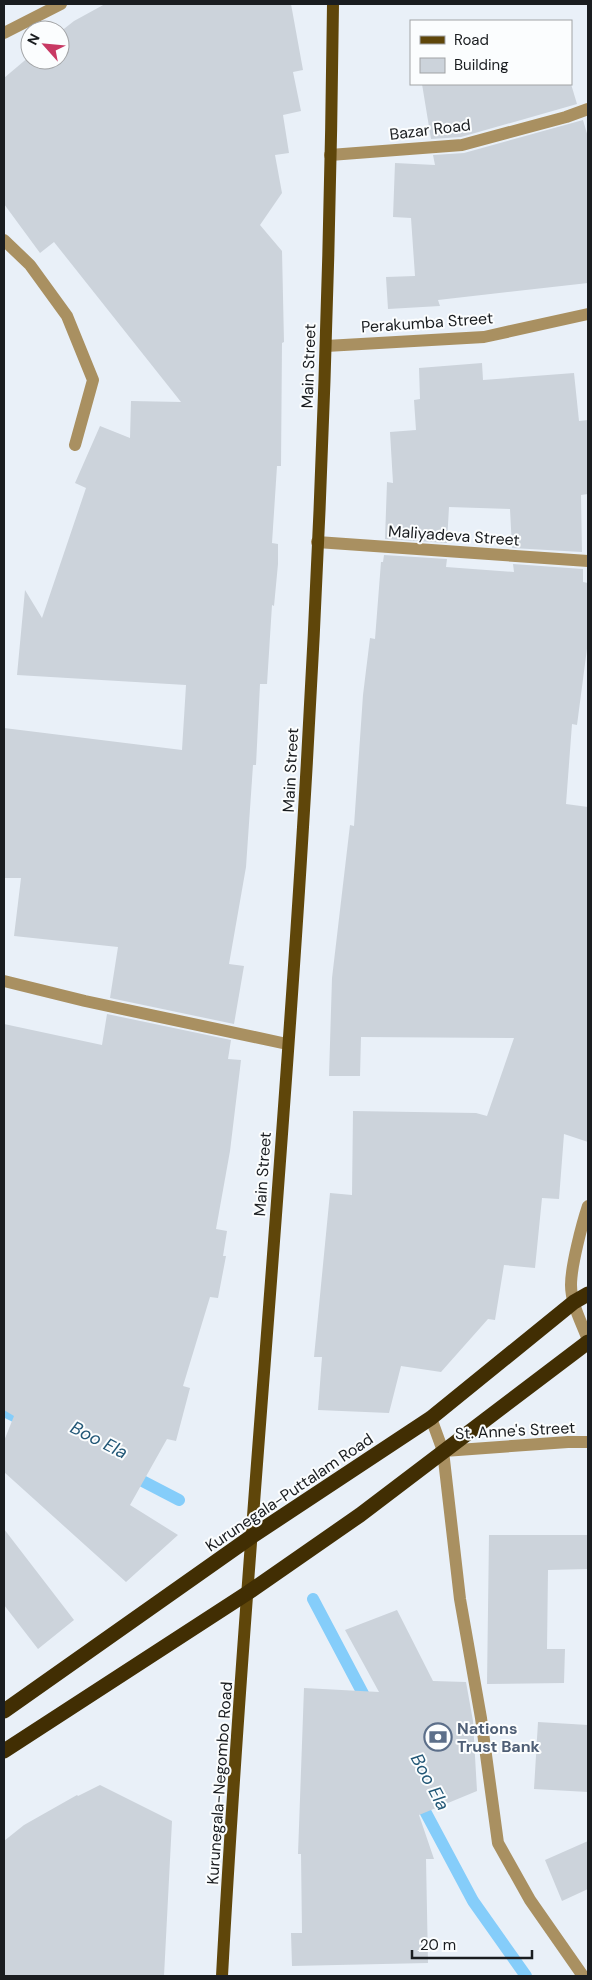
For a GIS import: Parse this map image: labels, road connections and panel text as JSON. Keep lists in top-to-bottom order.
{
  "streets": {
    "highway": ["Kurunegala-Puttalam Road"],
    "main road": ["Main Street", "Kurunegala-Negombo Road"],
    "street": [
      "Bazar Road",
      "Perakumba Street",
      "Maliyadeva Street",
      "St. Anne's Street"
    ]
  },
  "crossings": [
    ["Bazar Road", "Main Street"],
    ["Perakumba Street", "Main Street"],
    ["Main Street", "Maliyadeva Street"],
    ["Main Street", "Kurunegala-Puttalam Road"],
    ["Main Street", "Kurunegala-Negombo Road"]
  ],
  "water": ["Boo Ela"],
  "places": {
    "bank": ["Nations Trust Bank"]
  },
  "legend": ["Road", "Building"],
  "scale_bar": "20 m",
  "north": "top left"
}
